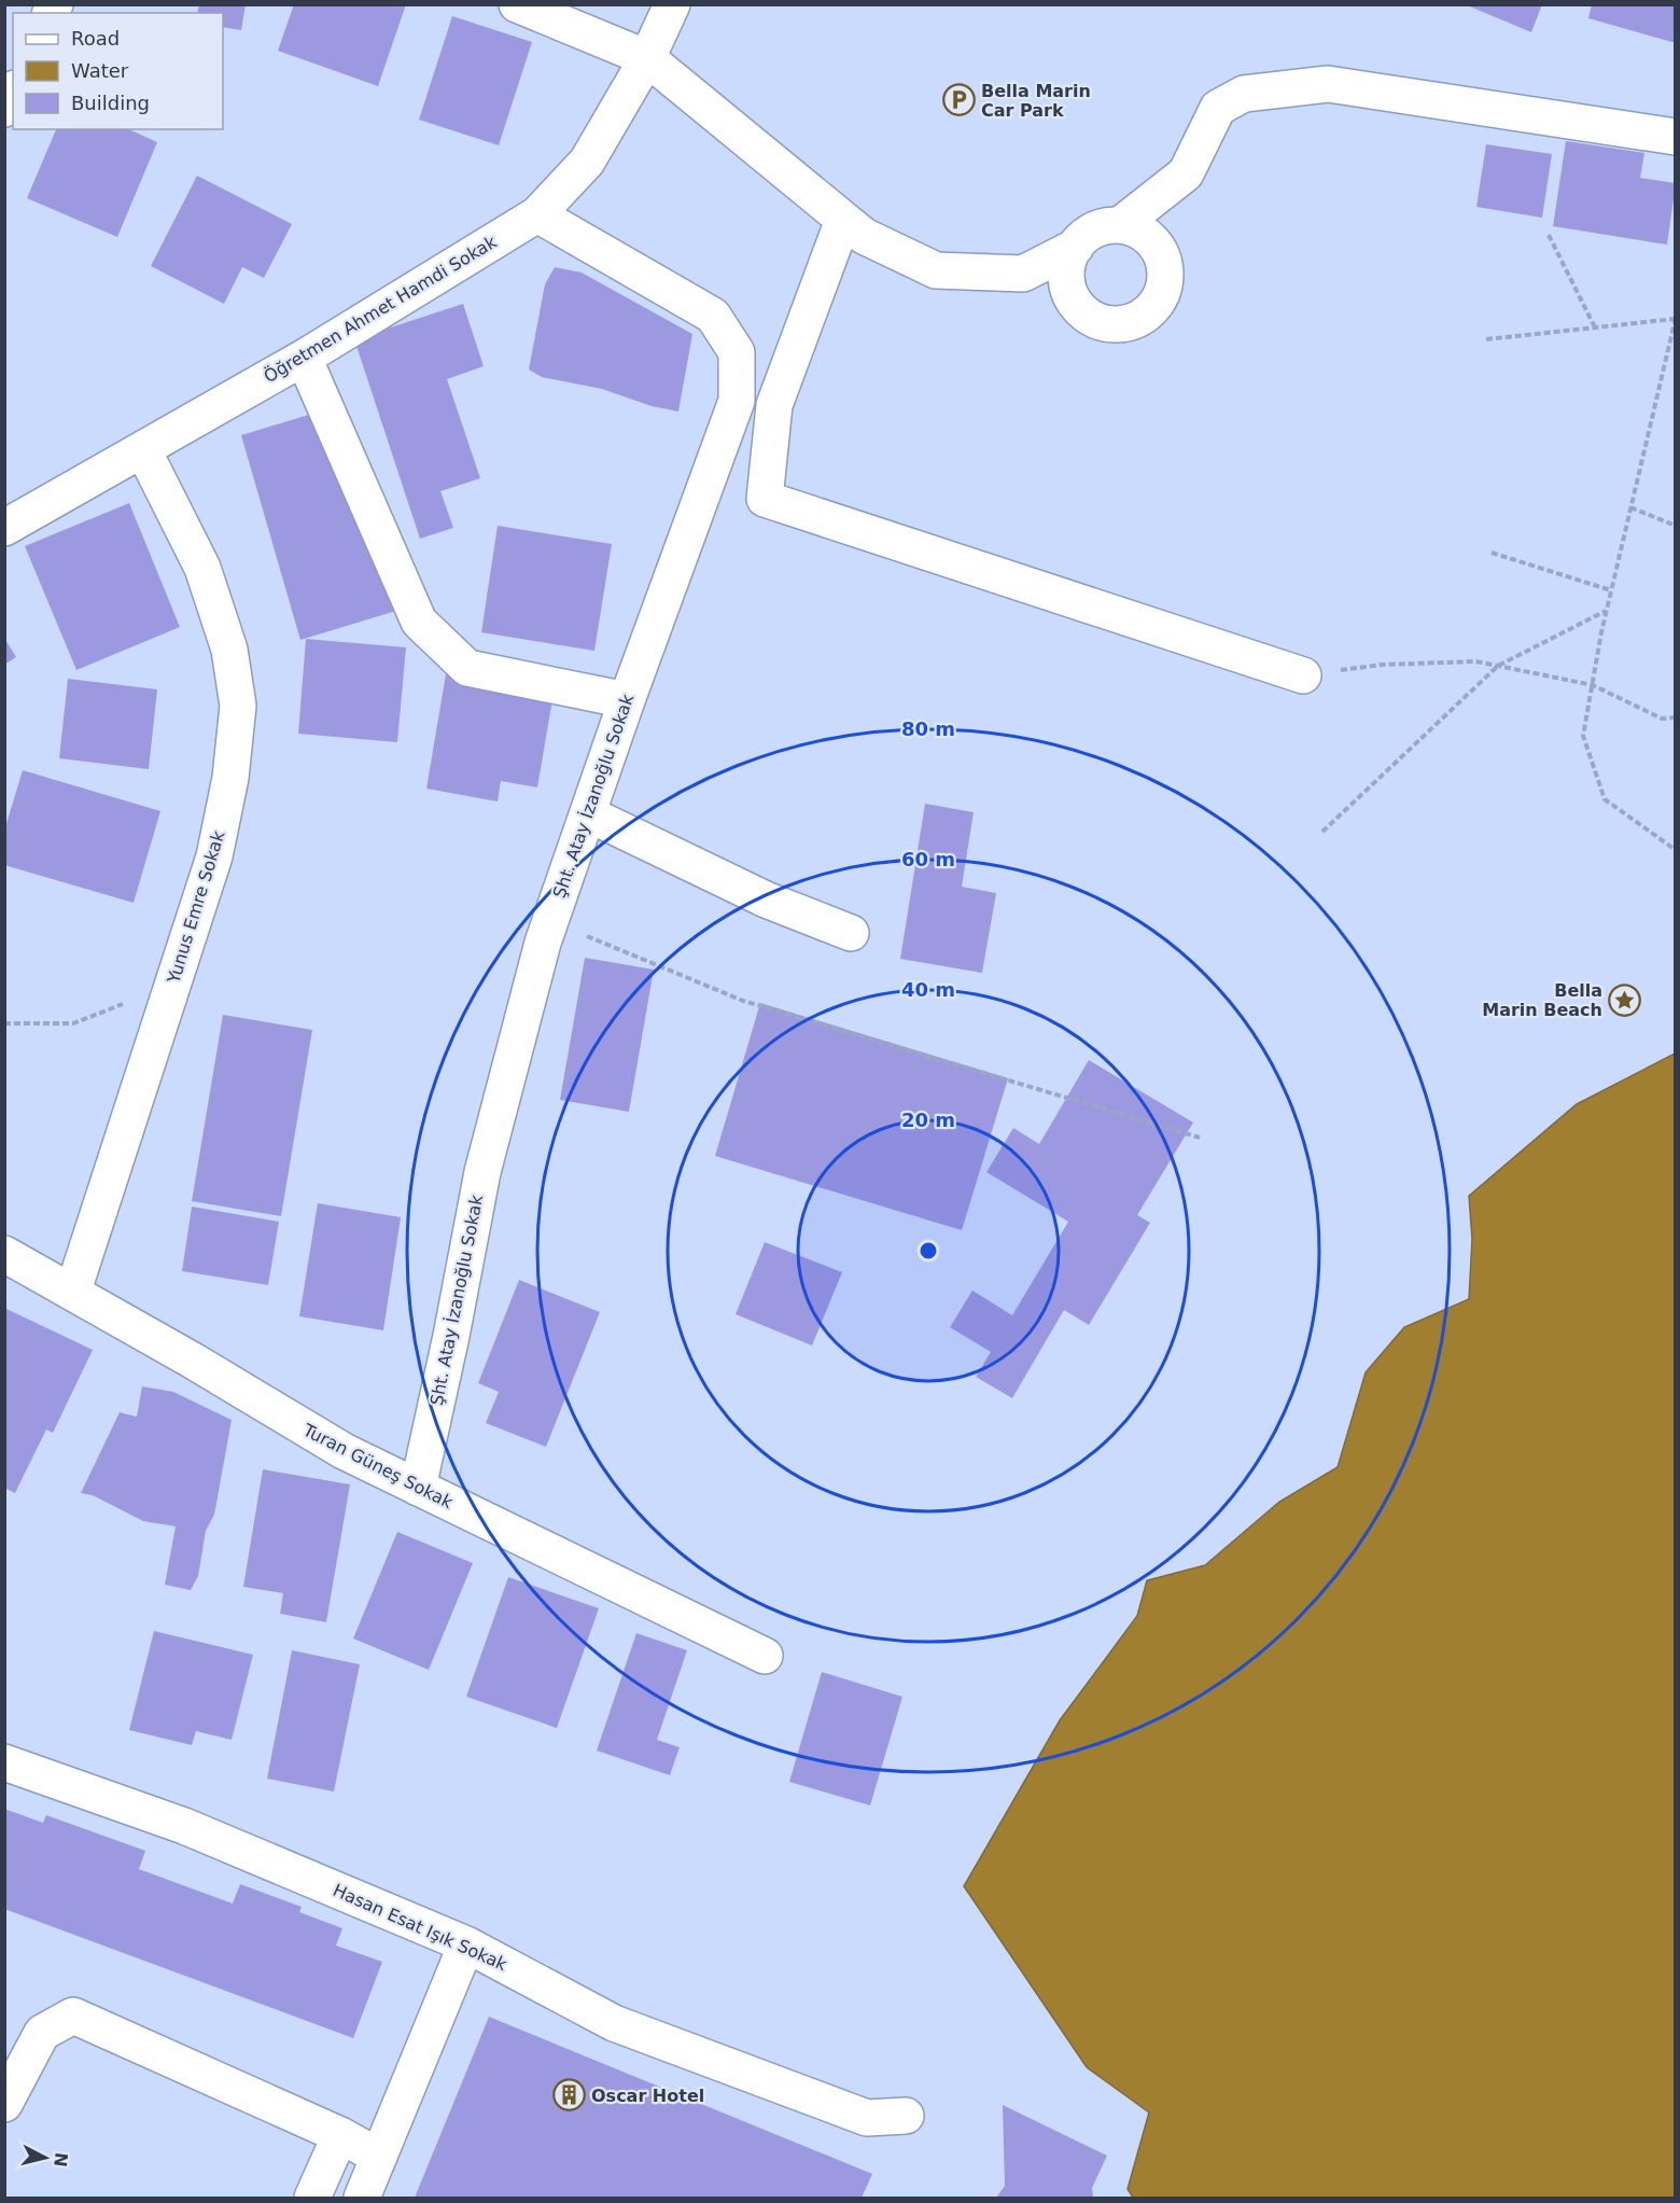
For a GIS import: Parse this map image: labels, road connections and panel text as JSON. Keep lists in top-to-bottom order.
{
  "streets": {
    "street": [
      "Öğretmen Ahmet Hamdi Sokak",
      "Şht. Atay İzanoğlu Sokak",
      "Yunus Emre Sokak",
      "Turan Güneş Sokak",
      "Hasan Esat Işık Sokak"
    ]
  },
  "crossings": [
    ["Öğretmen Ahmet Hamdi Sokak", "Şht. Atay İzanoğlu Sokak"],
    ["Öğretmen Ahmet Hamdi Sokak", "Yunus Emre Sokak"],
    ["Şht. Atay İzanoğlu Sokak", "Turan Güneş Sokak"],
    ["Yunus Emre Sokak", "Turan Güneş Sokak"]
  ],
  "places": {
    "parking": ["Bella Marin Car Park"],
    "place": ["Bella Marin Beach"],
    "building": ["Oscar Hotel"]
  },
  "legend": ["Road", "Water", "Building"],
  "north": "right",
  "rings": [
    "80 m",
    "60 m",
    "40 m",
    "20 m"
  ]
}
